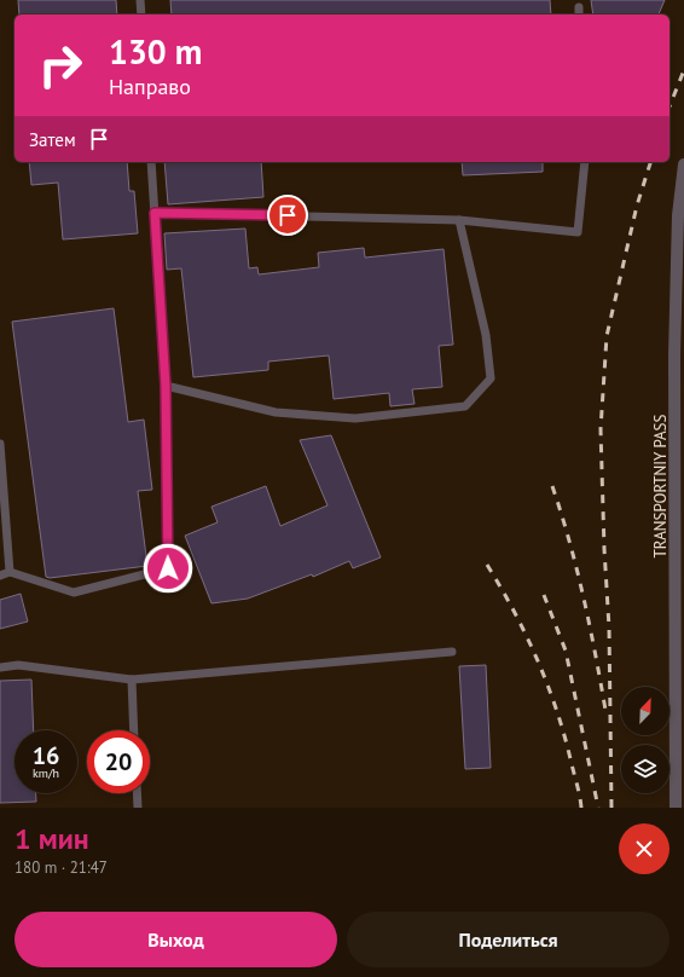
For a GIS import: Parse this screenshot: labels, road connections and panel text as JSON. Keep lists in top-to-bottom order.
{
  "streets": {
    "street": ["TRANSPORTNIY PASS"]
  },
  "north": "top right",
  "page": {
    "turn": ["130 m", "Направо"],
    "then": "Затем",
    "speed": "16 km/h",
    "limit": "20",
    "heading": ["1 мин", "180 m · 21:47"],
    "buttons": ["Выход", "Поделиться"]
  }
}
